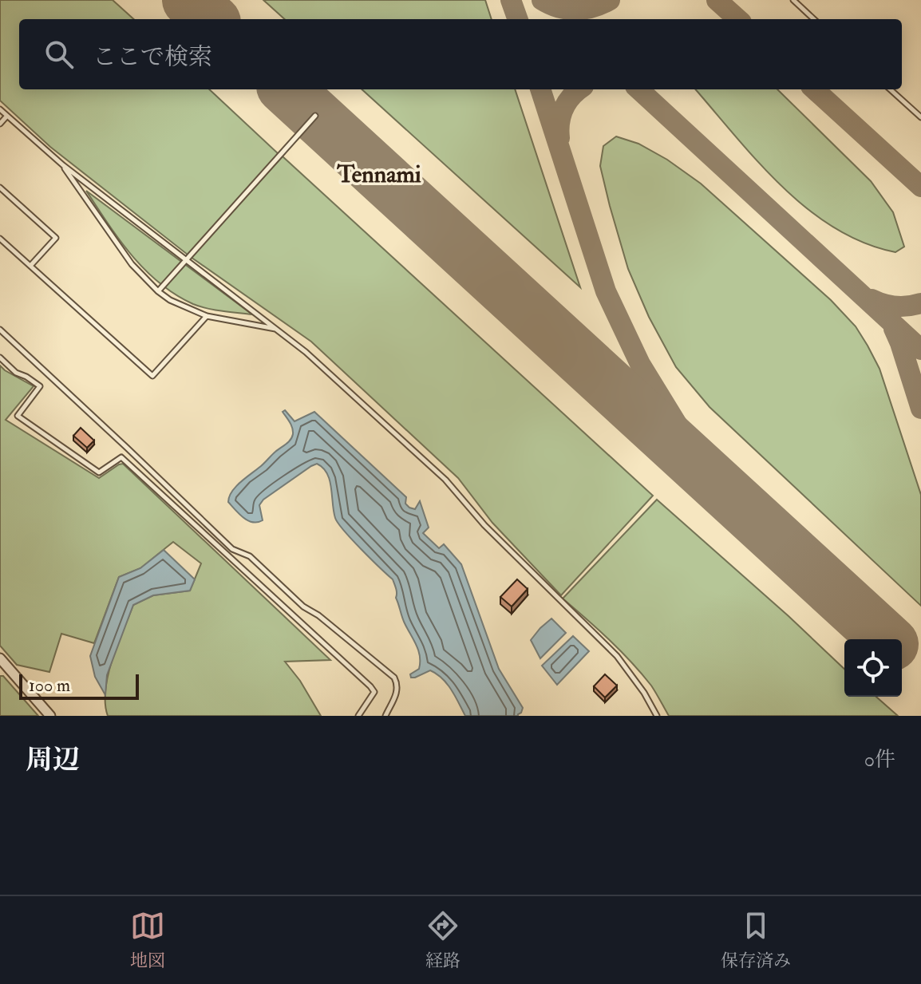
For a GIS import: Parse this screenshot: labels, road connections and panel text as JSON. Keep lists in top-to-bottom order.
{
  "districts": ["Tennami"],
  "scale_bar": "100 m",
  "page": {
    "search": "ここで検索",
    "scale": "100 m",
    "heading": ["周辺", "0件"],
    "nav": ["地図", "経路", "保存済み"]
  }
}
